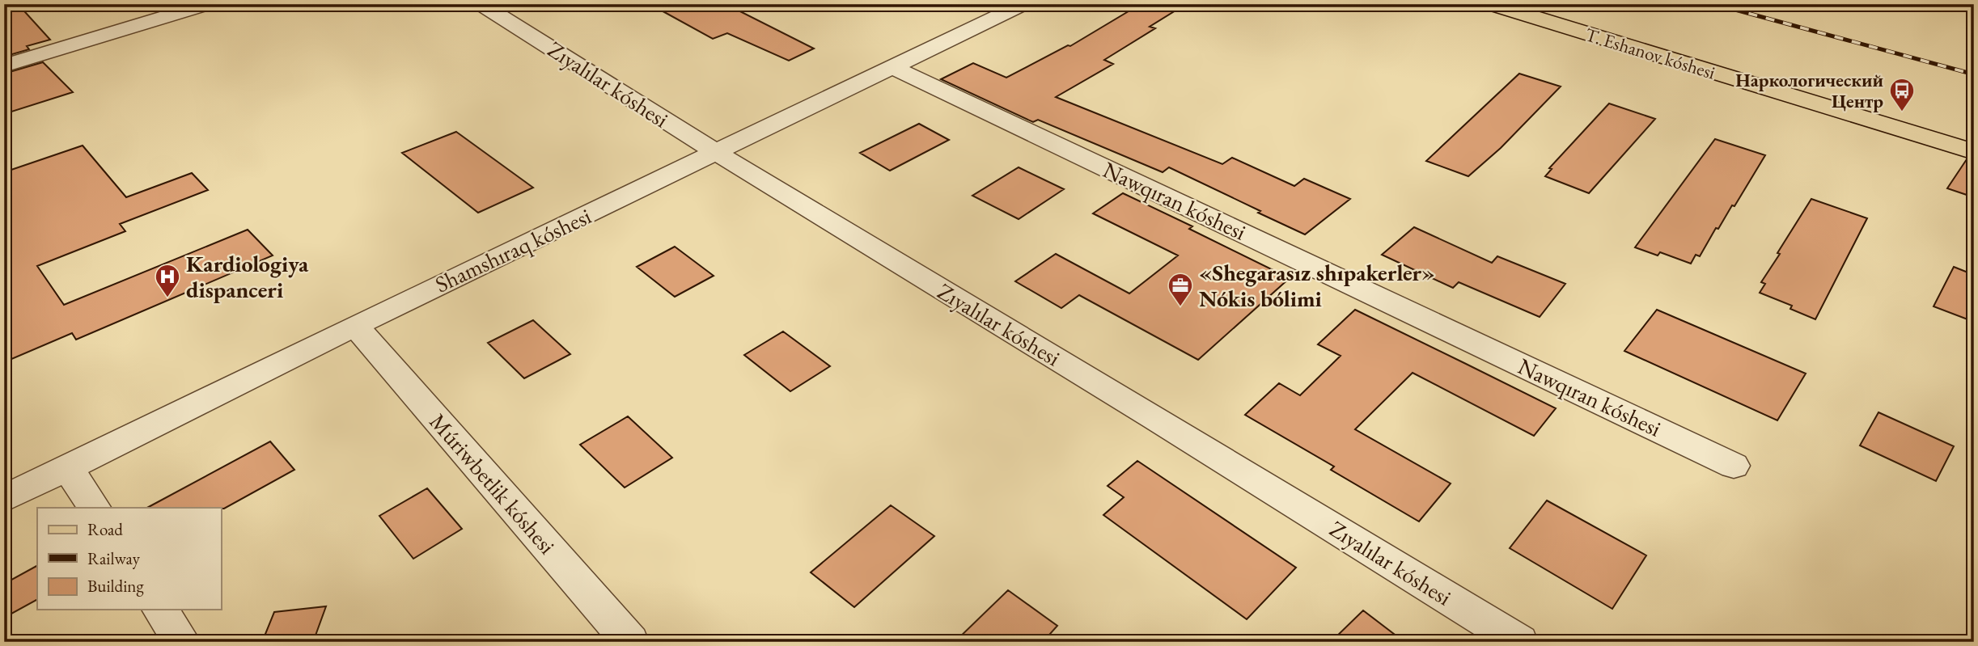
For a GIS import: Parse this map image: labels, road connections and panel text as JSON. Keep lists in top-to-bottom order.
{
  "streets": {
    "main road": ["T. Eshanov kóshesi"],
    "street": [
      "Zıyalılar kóshesi",
      "Nawqıran kóshesi",
      "Shamshıraq kóshesi",
      "Múriwbetlik kóshesi"
    ]
  },
  "crossings": [
    ["Zıyalılar kóshesi", "Shamshıraq kóshesi"],
    ["Nawqıran kóshesi", "Shamshıraq kóshesi"],
    ["Shamshıraq kóshesi", "Múriwbetlik kóshesi"]
  ],
  "places": {
    "bus stop": ["Наркологический Центр"],
    "hospital": ["Kardiologiya dispanceri"],
    "office": ["«Shegarasız shıpakerler» Nókis bólimi"]
  },
  "legend": ["Road", "Railway", "Building"]
}
